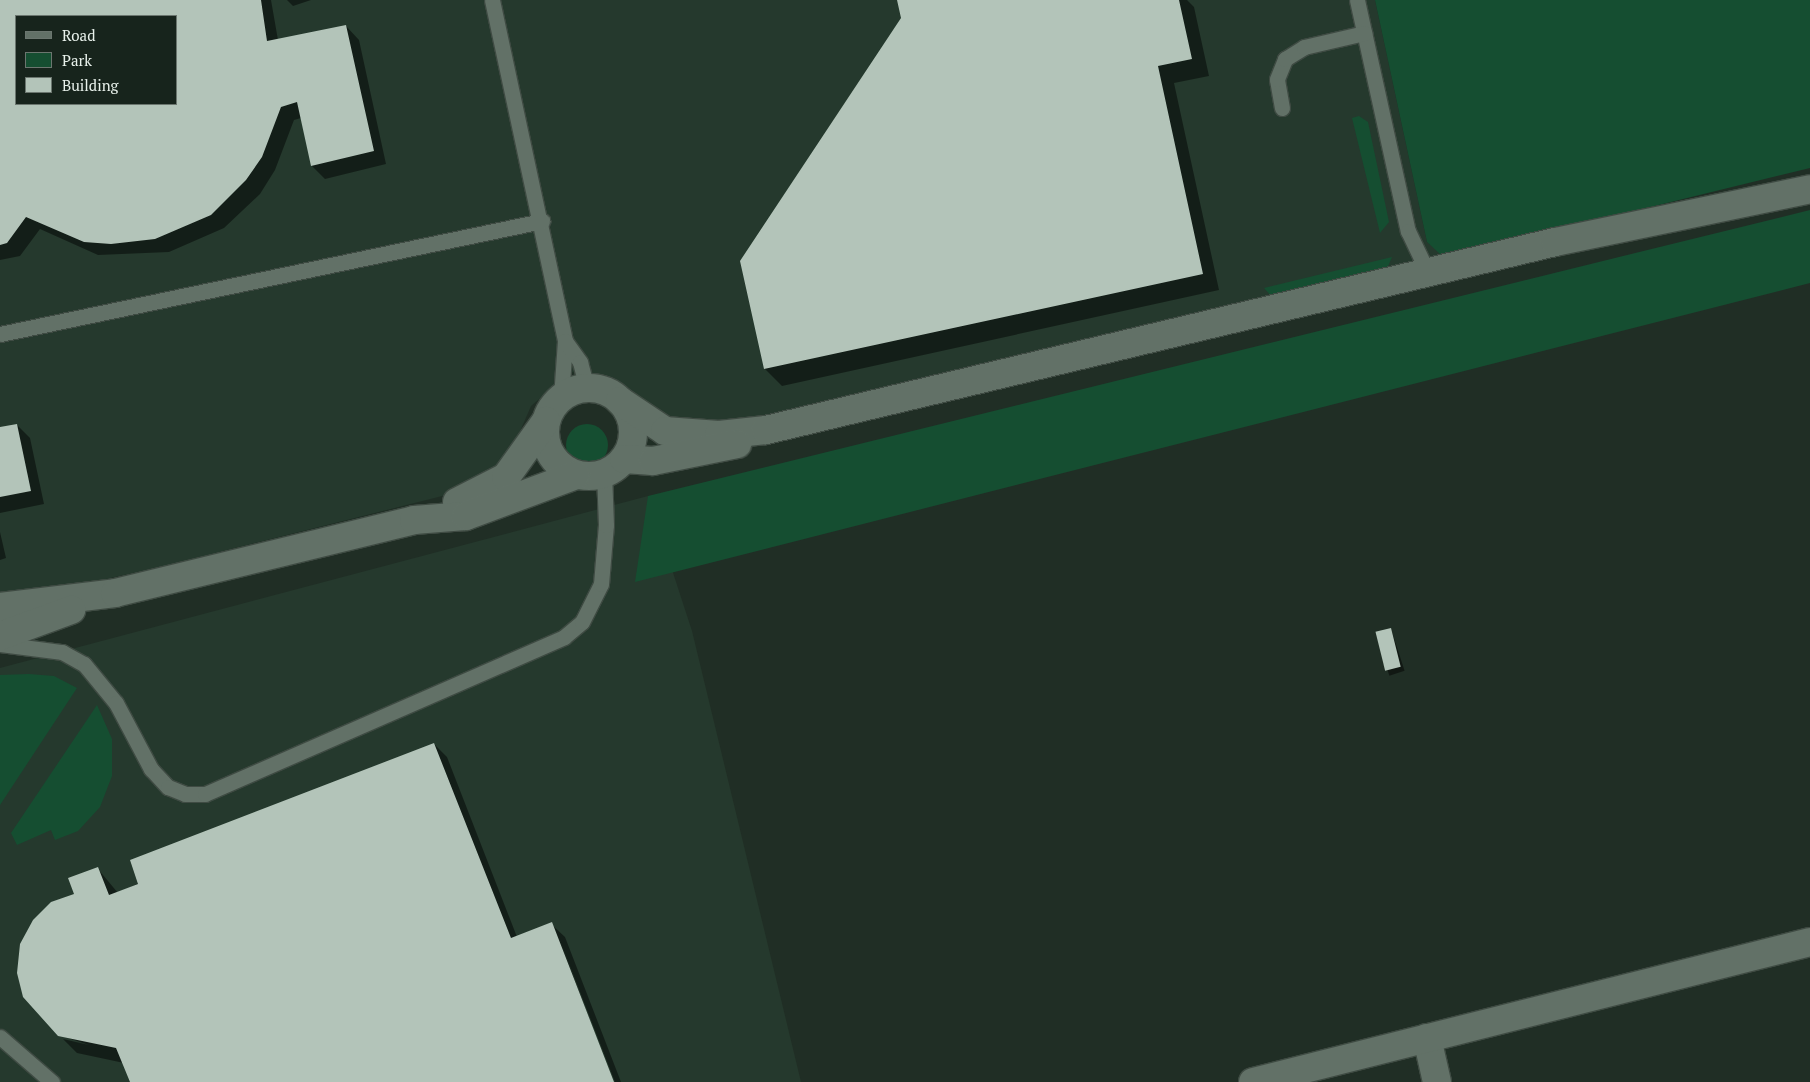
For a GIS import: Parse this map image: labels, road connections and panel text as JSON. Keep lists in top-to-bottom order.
{
  "legend": ["Road", "Park", "Building"]
}
